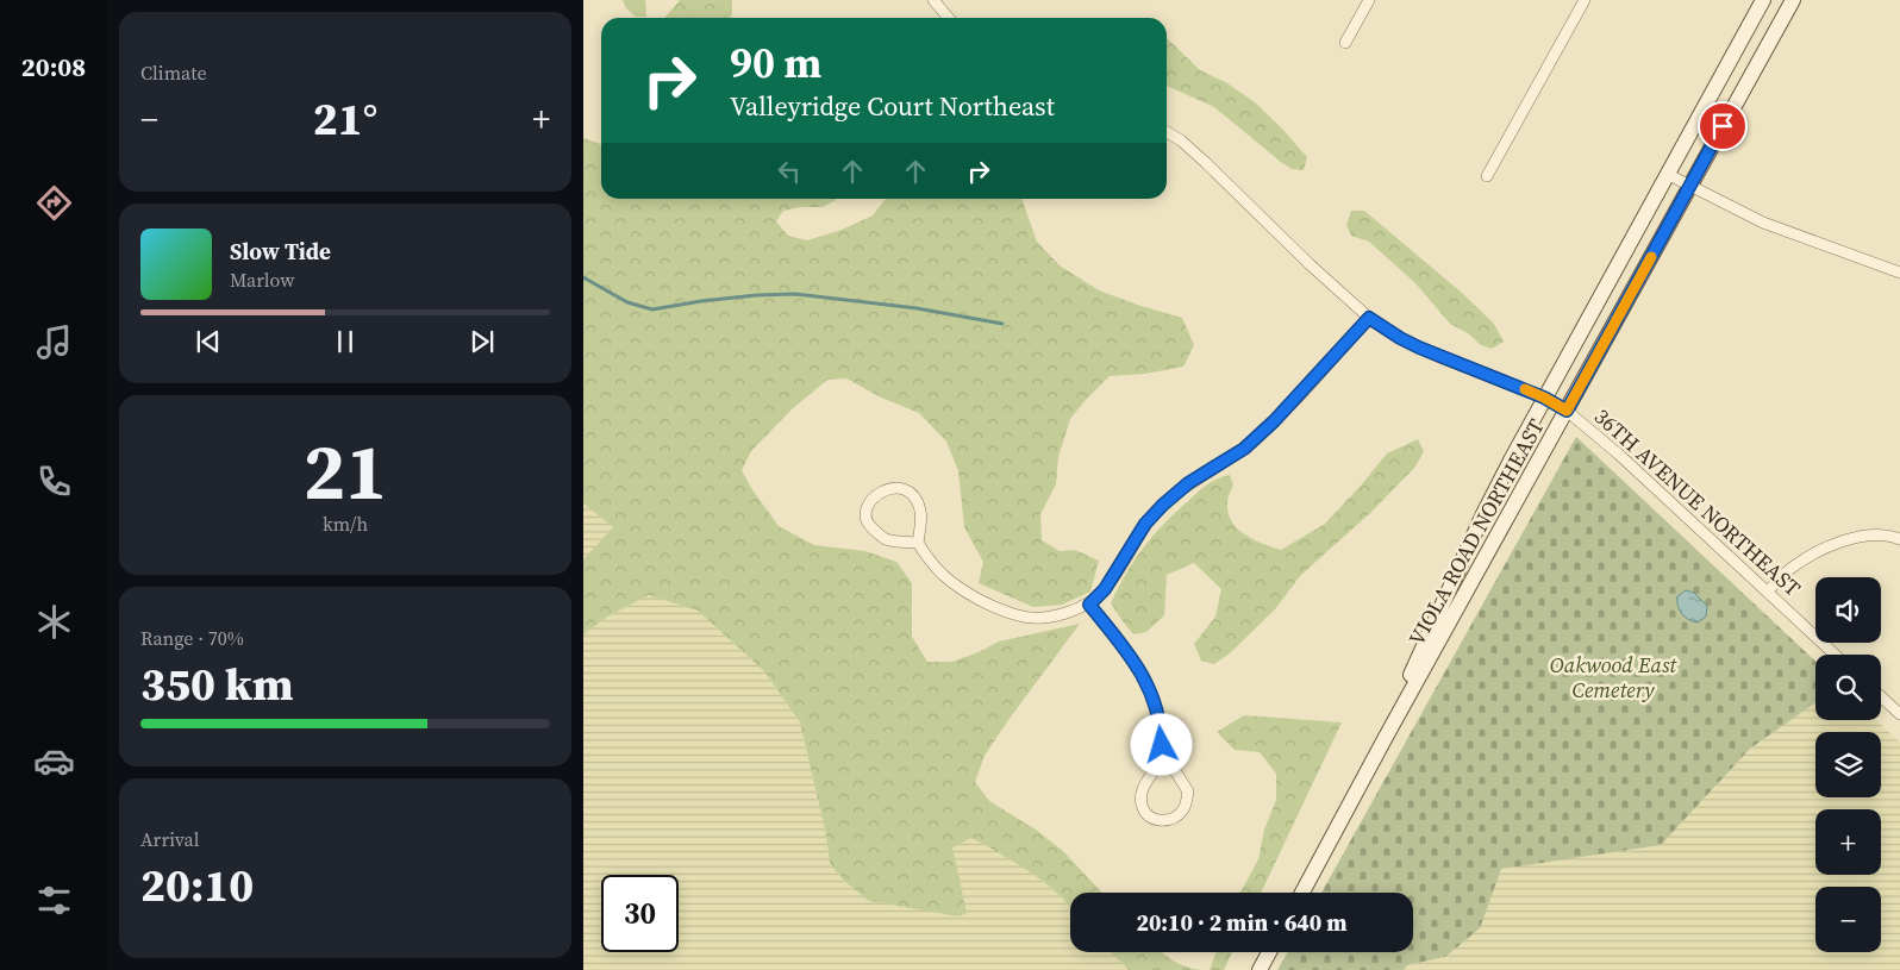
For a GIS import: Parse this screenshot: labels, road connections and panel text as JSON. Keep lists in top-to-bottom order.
{
  "streets": {
    "main road": ["VIOLA ROAD NORTHEAST"],
    "street": ["36TH AVENUE NORTHEAST"]
  },
  "crossings": [
    ["36TH AVENUE NORTHEAST", "VIOLA ROAD NORTHEAST"]
  ],
  "parks": ["Oakwood East Cemetery"],
  "page": {
    "tabs": "20:08",
    "tile": [
      "Climate",
      ["21", "km/h"],
      ["Range · 70%", "350 km"],
      ["Arrival", "20:10"]
    ],
    "turn": ["90 m", "Valleyridge Court Northeast"],
    "heat": ["−", "21°", "+"],
    "song": ["Slow Tide", "Marlow"],
    "map_buttons": ["+", "−"],
    "limit": "30",
    "trip": "20:10 · 2 min · 640 m"
  }
}
